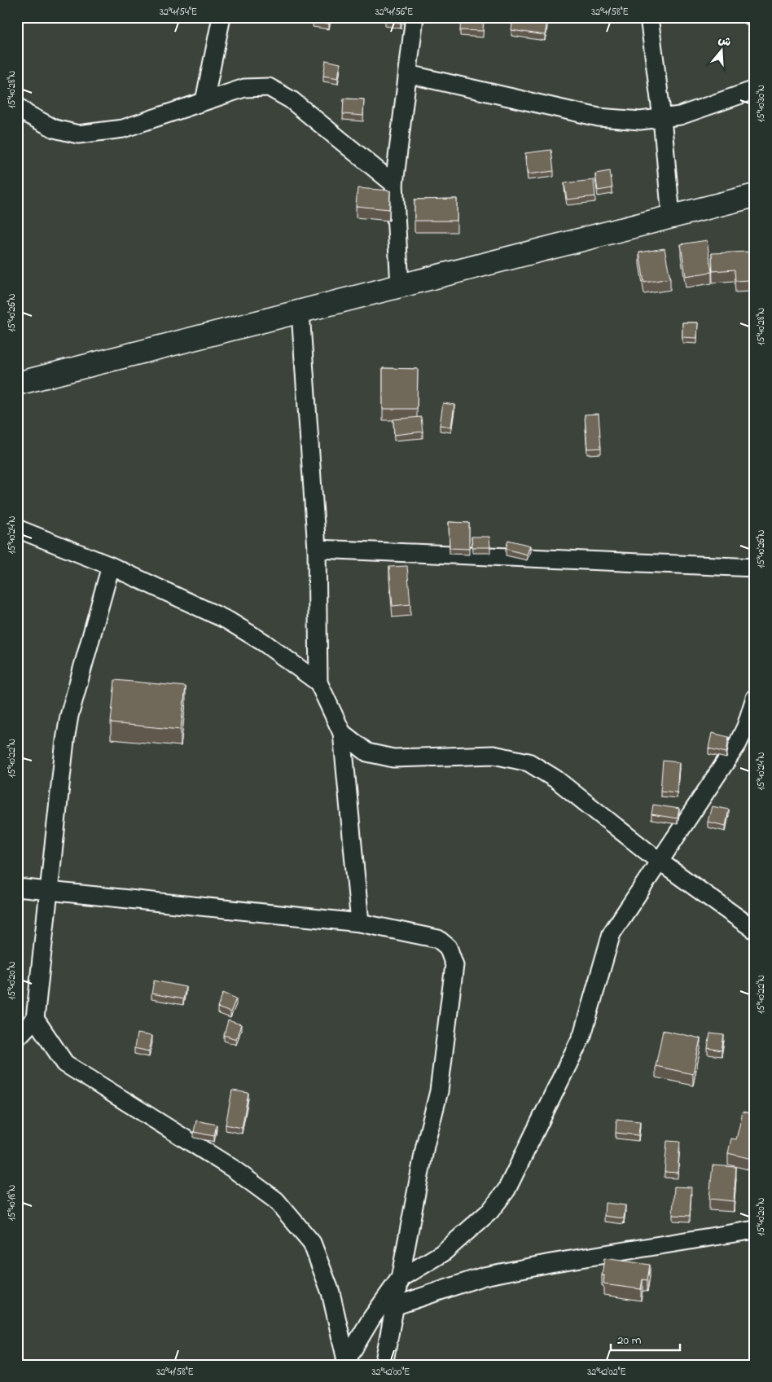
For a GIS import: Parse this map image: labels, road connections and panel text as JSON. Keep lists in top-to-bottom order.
{
  "scale_bar": "20 m",
  "north": "top",
  "coordinates": [
    "32°41'54\"E",
    "32°41'56\"E",
    "32°41'58\"E",
    "15°40'28\"N",
    "15°40'30\"N",
    "15°40'26\"N",
    "15°40'24\"N",
    "15°40'22\"N",
    "15°40'20\"N",
    "15°40'18\"N",
    "32°42'00\"E",
    "32°42'02\"E"
  ]
}
